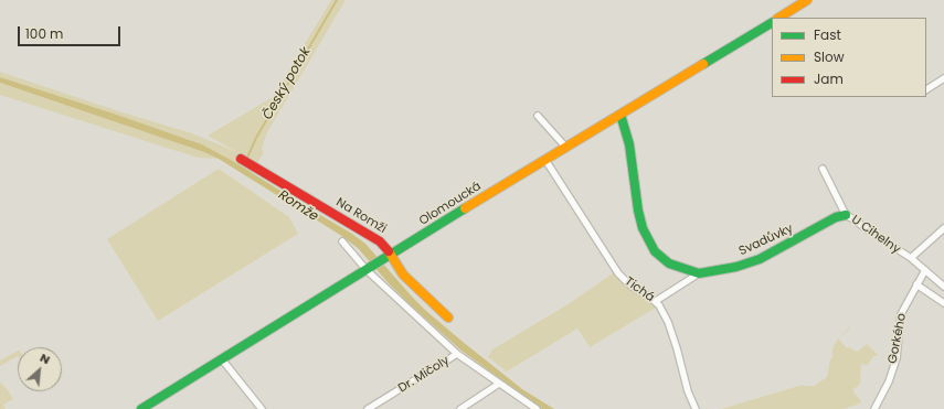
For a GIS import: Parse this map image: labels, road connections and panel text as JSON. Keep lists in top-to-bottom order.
{
  "streets": {
    "street": [
      "Olomoucká",
      "Na Romži",
      "U Cihelny",
      "Svadůvky",
      "Tichá",
      "Gorkého",
      "Dr. Mičoly"
    ]
  },
  "crossings": [
    ["Olomoucká", "Na Romži"],
    ["Olomoucká", "Svadůvky"],
    ["Olomoucká", "Tichá"],
    ["U Cihelny", "Svadůvky"]
  ],
  "water": ["Český potok", "Romže"],
  "legend": ["Fast", "Slow", "Jam"],
  "scale_bar": "100 m",
  "north": "top right"
}
